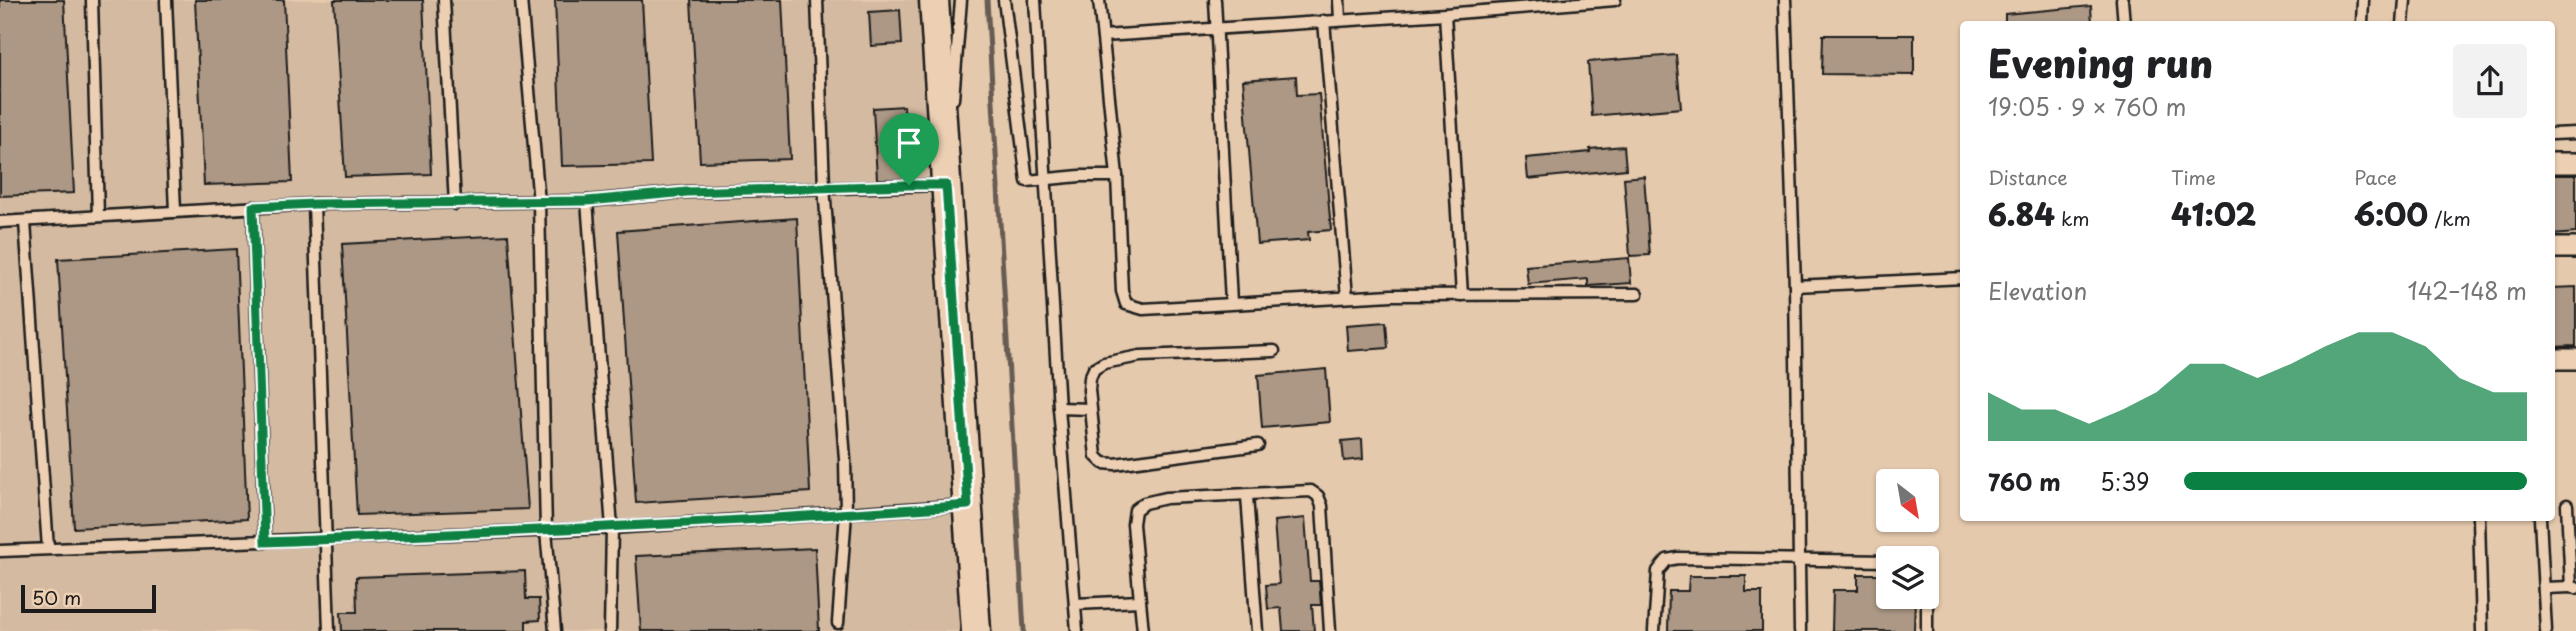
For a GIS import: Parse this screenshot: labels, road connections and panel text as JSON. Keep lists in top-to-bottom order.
{
  "scale_bar": "50 m",
  "north": "bottom right",
  "page": {
    "heading": ["Evening run", "19:05 · 9 × 760 m"],
    "stats": [
      ["Distance", "6.84 km"],
      ["Time", "41:02"],
      ["Pace", "6:00 /km"]
    ],
    "chart": ["Elevation", "142–148 m"],
    "list": [
      {
        "name": "760 m",
        "note": "5:39"
      }
    ],
    "scale": "50 m"
  }
}
